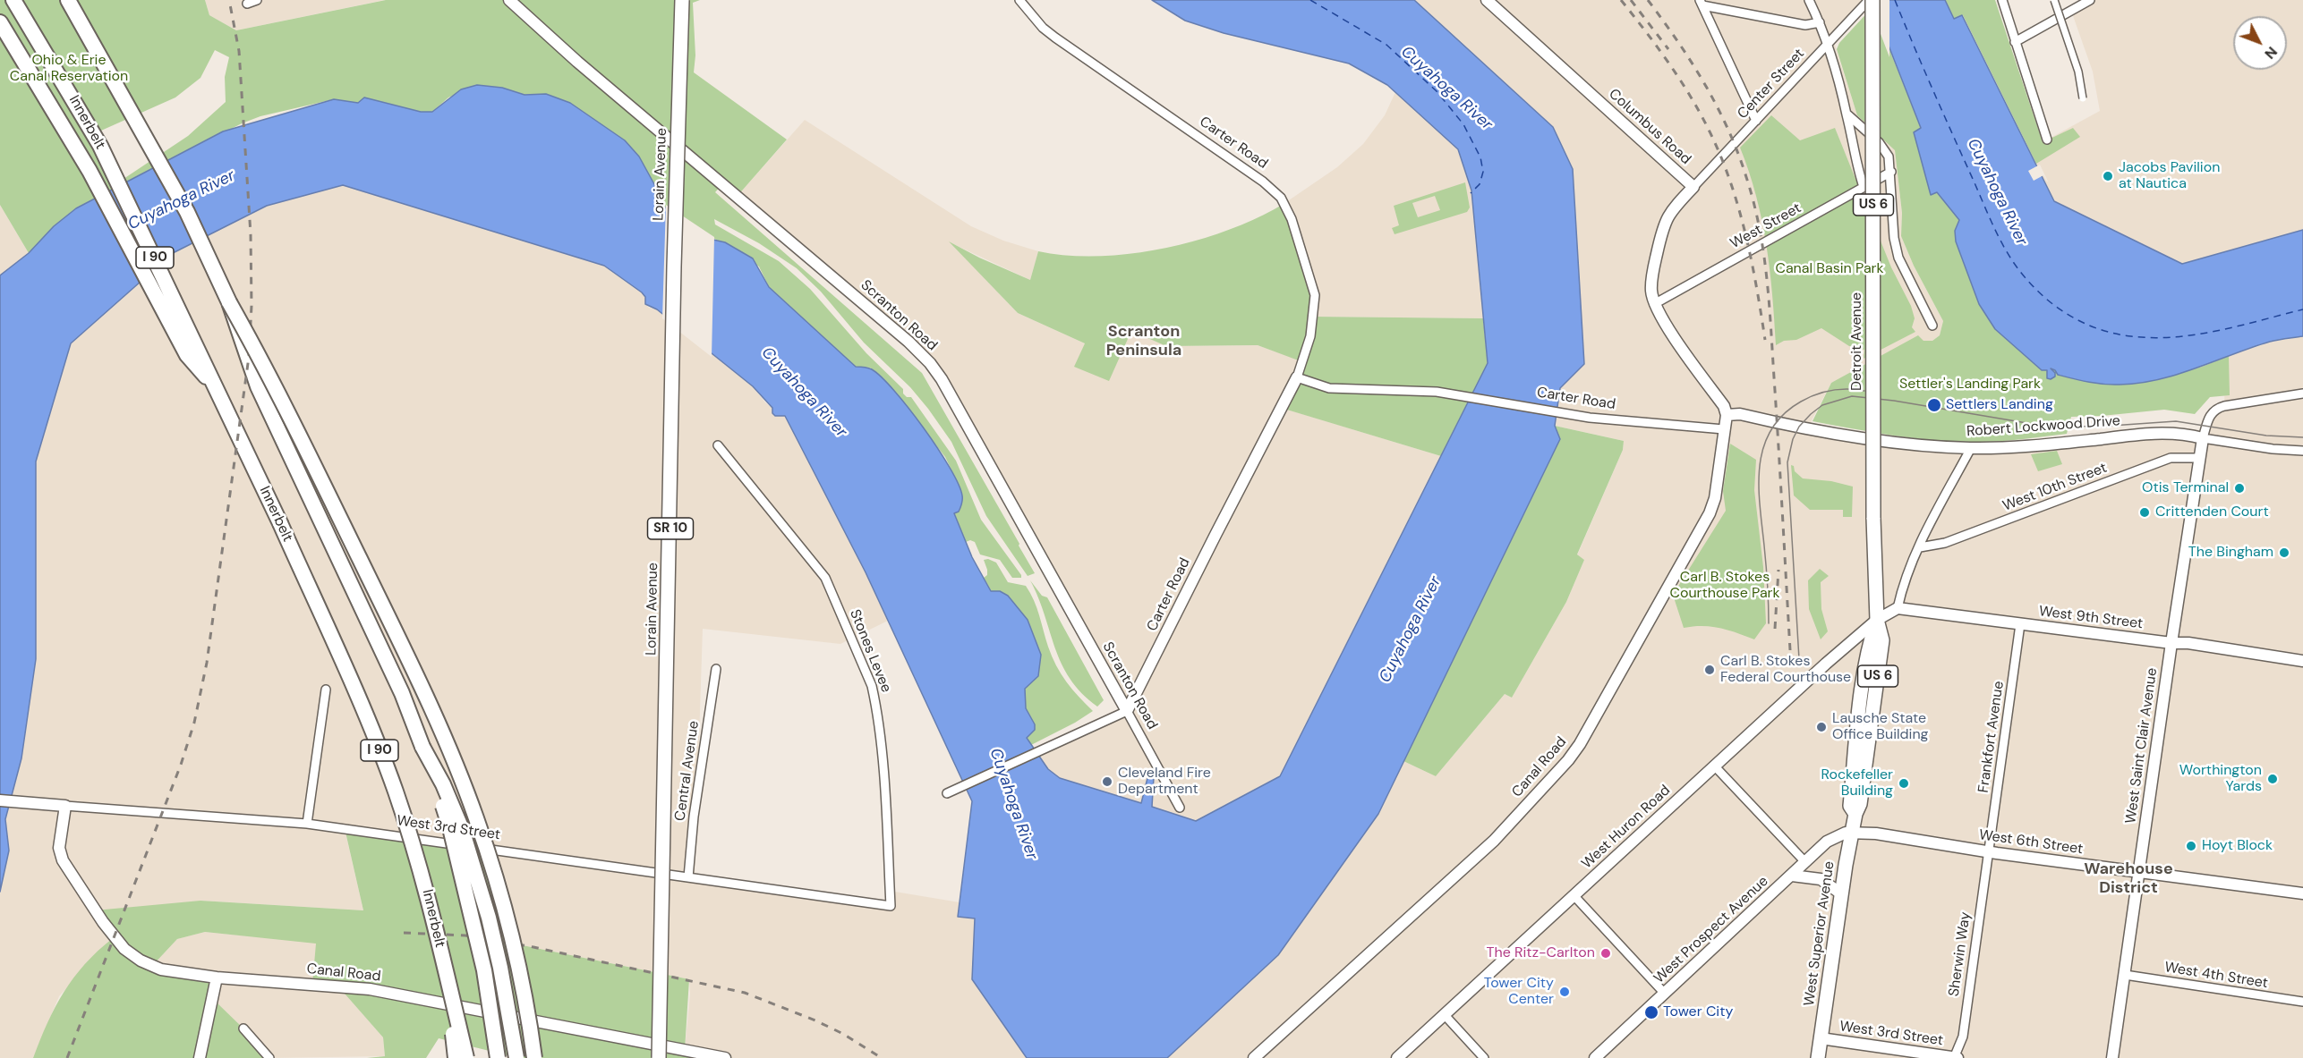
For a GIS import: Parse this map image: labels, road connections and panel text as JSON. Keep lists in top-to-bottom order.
{
  "streets": {
    "highway": ["Innerbelt", "I 90"],
    "main road": [
      "Lorain Avenue",
      "US 6",
      "Detroit Avenue",
      "SR 10",
      "West Superior Avenue"
    ],
    "street": [
      "Center Street",
      "Columbus Road",
      "Carter Road",
      "West Street",
      "Scranton Road",
      "Robert Lockwood Drive",
      "West 10th Street",
      "West 9th Street",
      "Stones Levee",
      "Frankfort Avenue",
      "West Saint Clair Avenue",
      "Canal Road",
      "Central Avenue",
      "West Huron Road",
      "West 3rd Street",
      "West 6th Street",
      "West Prospect Avenue",
      "Sherwin Way",
      "West 4th Street"
    ]
  },
  "crossings": [
    ["Center Street", "Columbus Road"],
    ["Center Street", "Detroit Avenue"],
    ["Columbus Road", "West Street"],
    ["Columbus Road", "Robert Lockwood Drive"],
    ["Columbus Road", "Canal Road"],
    ["Carter Road", "Scranton Road"],
    ["Carter Road", "Canal Road"],
    ["Detroit Avenue", "West Huron Road"],
    ["Detroit Avenue", "West Superior Avenue"],
    ["Robert Lockwood Drive", "West Saint Clair Avenue"],
    ["Robert Lockwood Drive", "Canal Road"],
    ["West 10th Street", "West Saint Clair Avenue"],
    ["West 9th Street", "Frankfort Avenue"],
    ["West 9th Street", "West Saint Clair Avenue"],
    ["Stones Levee", "West 3rd Street"],
    ["Frankfort Avenue", "West 6th Street"],
    ["Frankfort Avenue", "Sherwin Way"],
    ["West Saint Clair Avenue", "West 6th Street"],
    ["West Saint Clair Avenue", "West 4th Street"],
    ["Canal Road", "West 3rd Street"],
    ["Central Avenue", "West 3rd Street"],
    ["West Huron Road", "West Superior Avenue"],
    ["West 3rd Street", "West Superior Avenue"],
    ["West 3rd Street", "Sherwin Way"],
    ["West 6th Street", "West Prospect Avenue"],
    ["West 6th Street", "West Superior Avenue"],
    ["West 6th Street", "Sherwin Way"],
    ["West Prospect Avenue", "West Superior Avenue"]
  ],
  "districts": ["Scranton Peninsula", "Warehouse District"],
  "water": ["Cuyahoga River"],
  "parks": [
    "Ohio & Erie Canal Reservation",
    "Canal Basin Park",
    "Settler's Landing Park",
    "Carl B. Stokes Courthouse Park"
  ],
  "places": [
    "Jacobs Pavilion at Nautica",
    "Settlers Landing",
    "Otis Terminal",
    "Crittenden Court",
    "The Bingham",
    "Carl B. Stokes Federal Courthouse",
    "Lausche State Office Building",
    "Worthington Yards",
    "Cleveland Fire Department",
    "Rockefeller Building",
    "Hoyt Block",
    "The Ritz-Carlton",
    "Tower City Center",
    "Tower City"
  ],
  "north": "bottom right"
}
